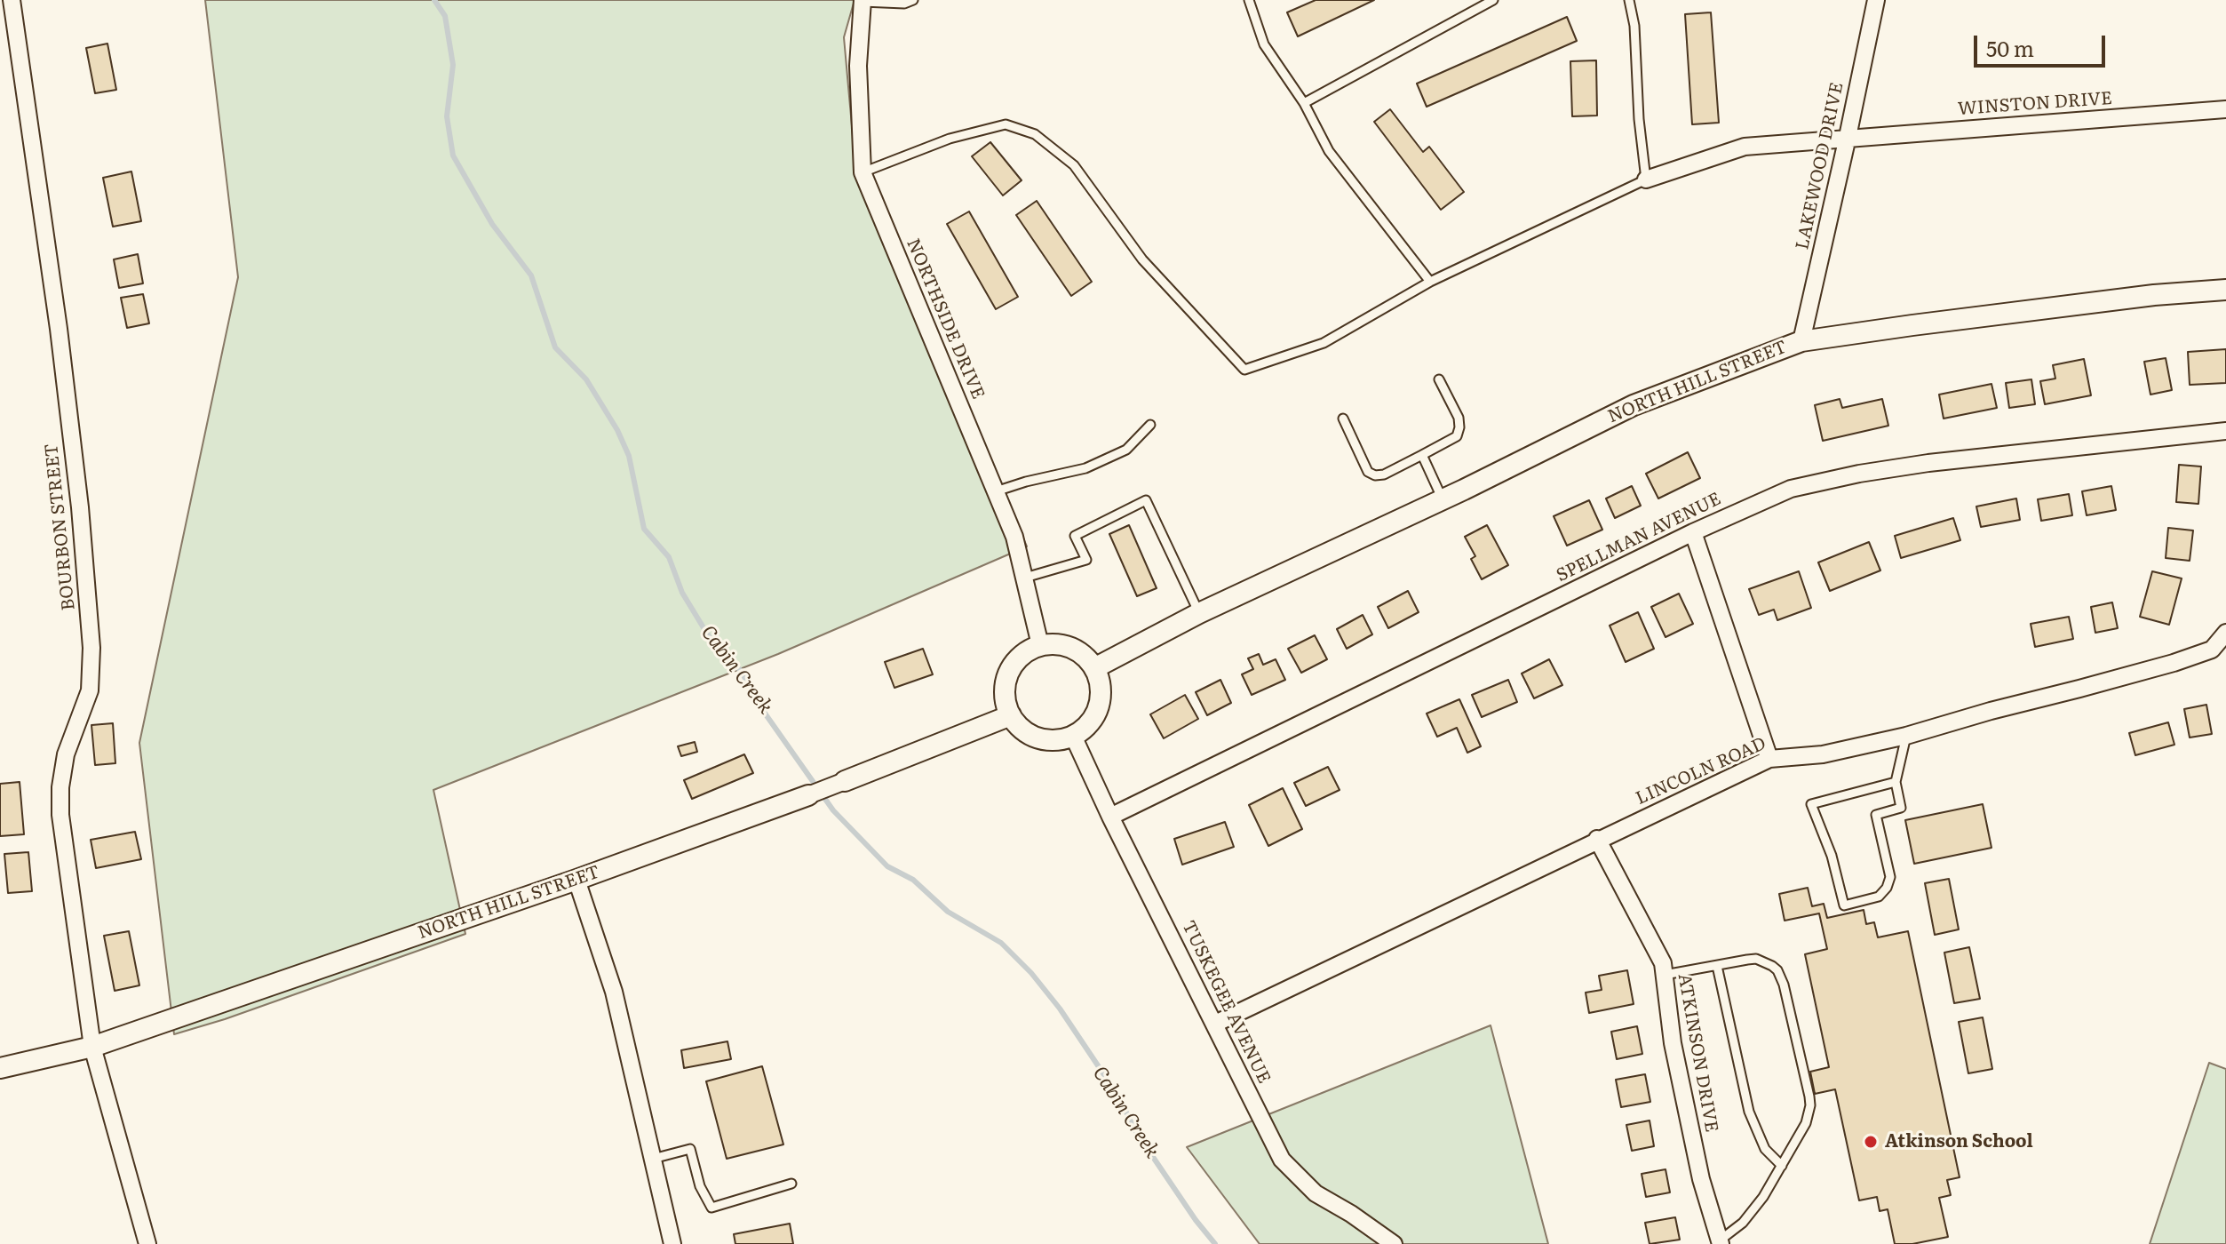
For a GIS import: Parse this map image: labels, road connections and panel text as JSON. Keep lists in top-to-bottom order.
{
  "streets": {
    "street": [
      "WINSTON DRIVE",
      "LAKEWOOD DRIVE",
      "NORTHSIDE DRIVE",
      "NORTH HILL STREET",
      "BOURBON STREET",
      "SPELLMAN AVENUE",
      "LINCOLN ROAD",
      "TUSKEGEE AVENUE",
      "ATKINSON DRIVE"
    ]
  },
  "crossings": [
    ["WINSTON DRIVE", "LAKEWOOD DRIVE"],
    ["LAKEWOOD DRIVE", "NORTH HILL STREET"],
    ["NORTHSIDE DRIVE", "NORTH HILL STREET"],
    ["NORTHSIDE DRIVE", "TUSKEGEE AVENUE"],
    ["NORTH HILL STREET", "BOURBON STREET"],
    ["NORTH HILL STREET", "TUSKEGEE AVENUE"],
    ["SPELLMAN AVENUE", "TUSKEGEE AVENUE"],
    ["LINCOLN ROAD", "TUSKEGEE AVENUE"],
    ["LINCOLN ROAD", "ATKINSON DRIVE"]
  ],
  "water": ["Cabin Creek"],
  "places": ["Atkinson School"],
  "scale_bar": "50 m"
}
